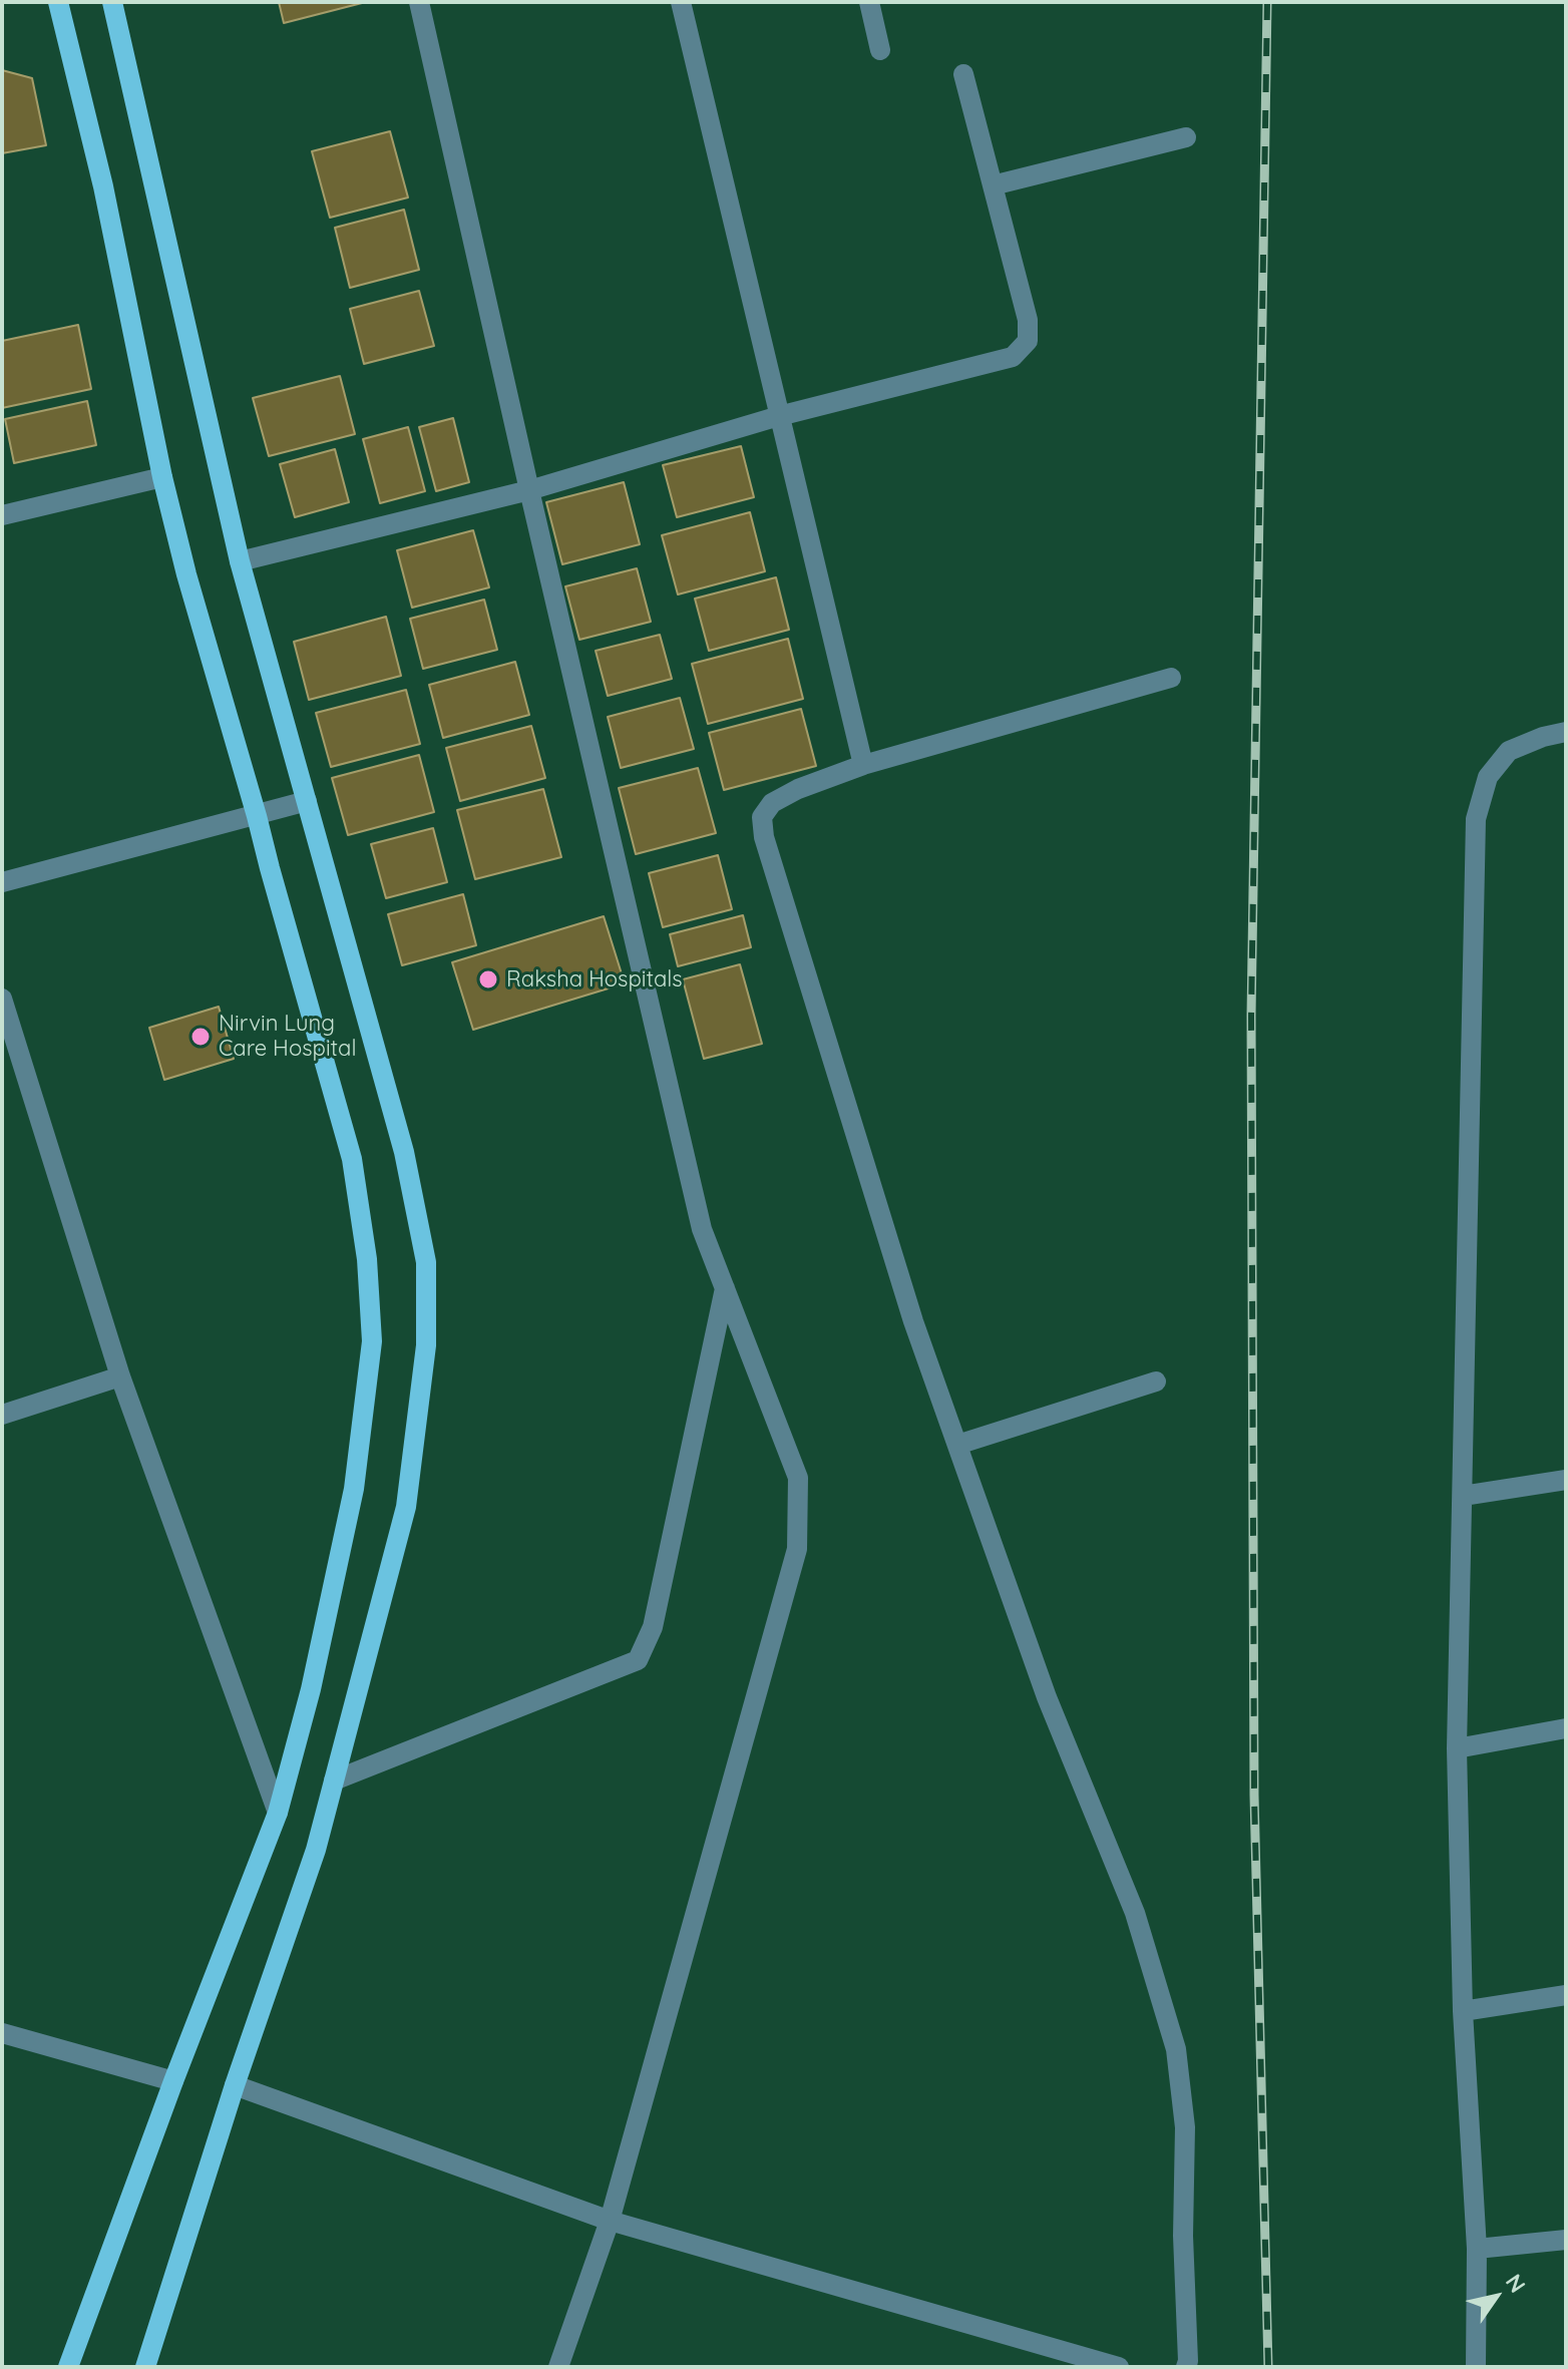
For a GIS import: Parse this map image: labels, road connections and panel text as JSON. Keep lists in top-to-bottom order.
{
  "places": ["Raksha Hospitals", "Nirvin Lung Care Hospital"],
  "north": "top right"
}
